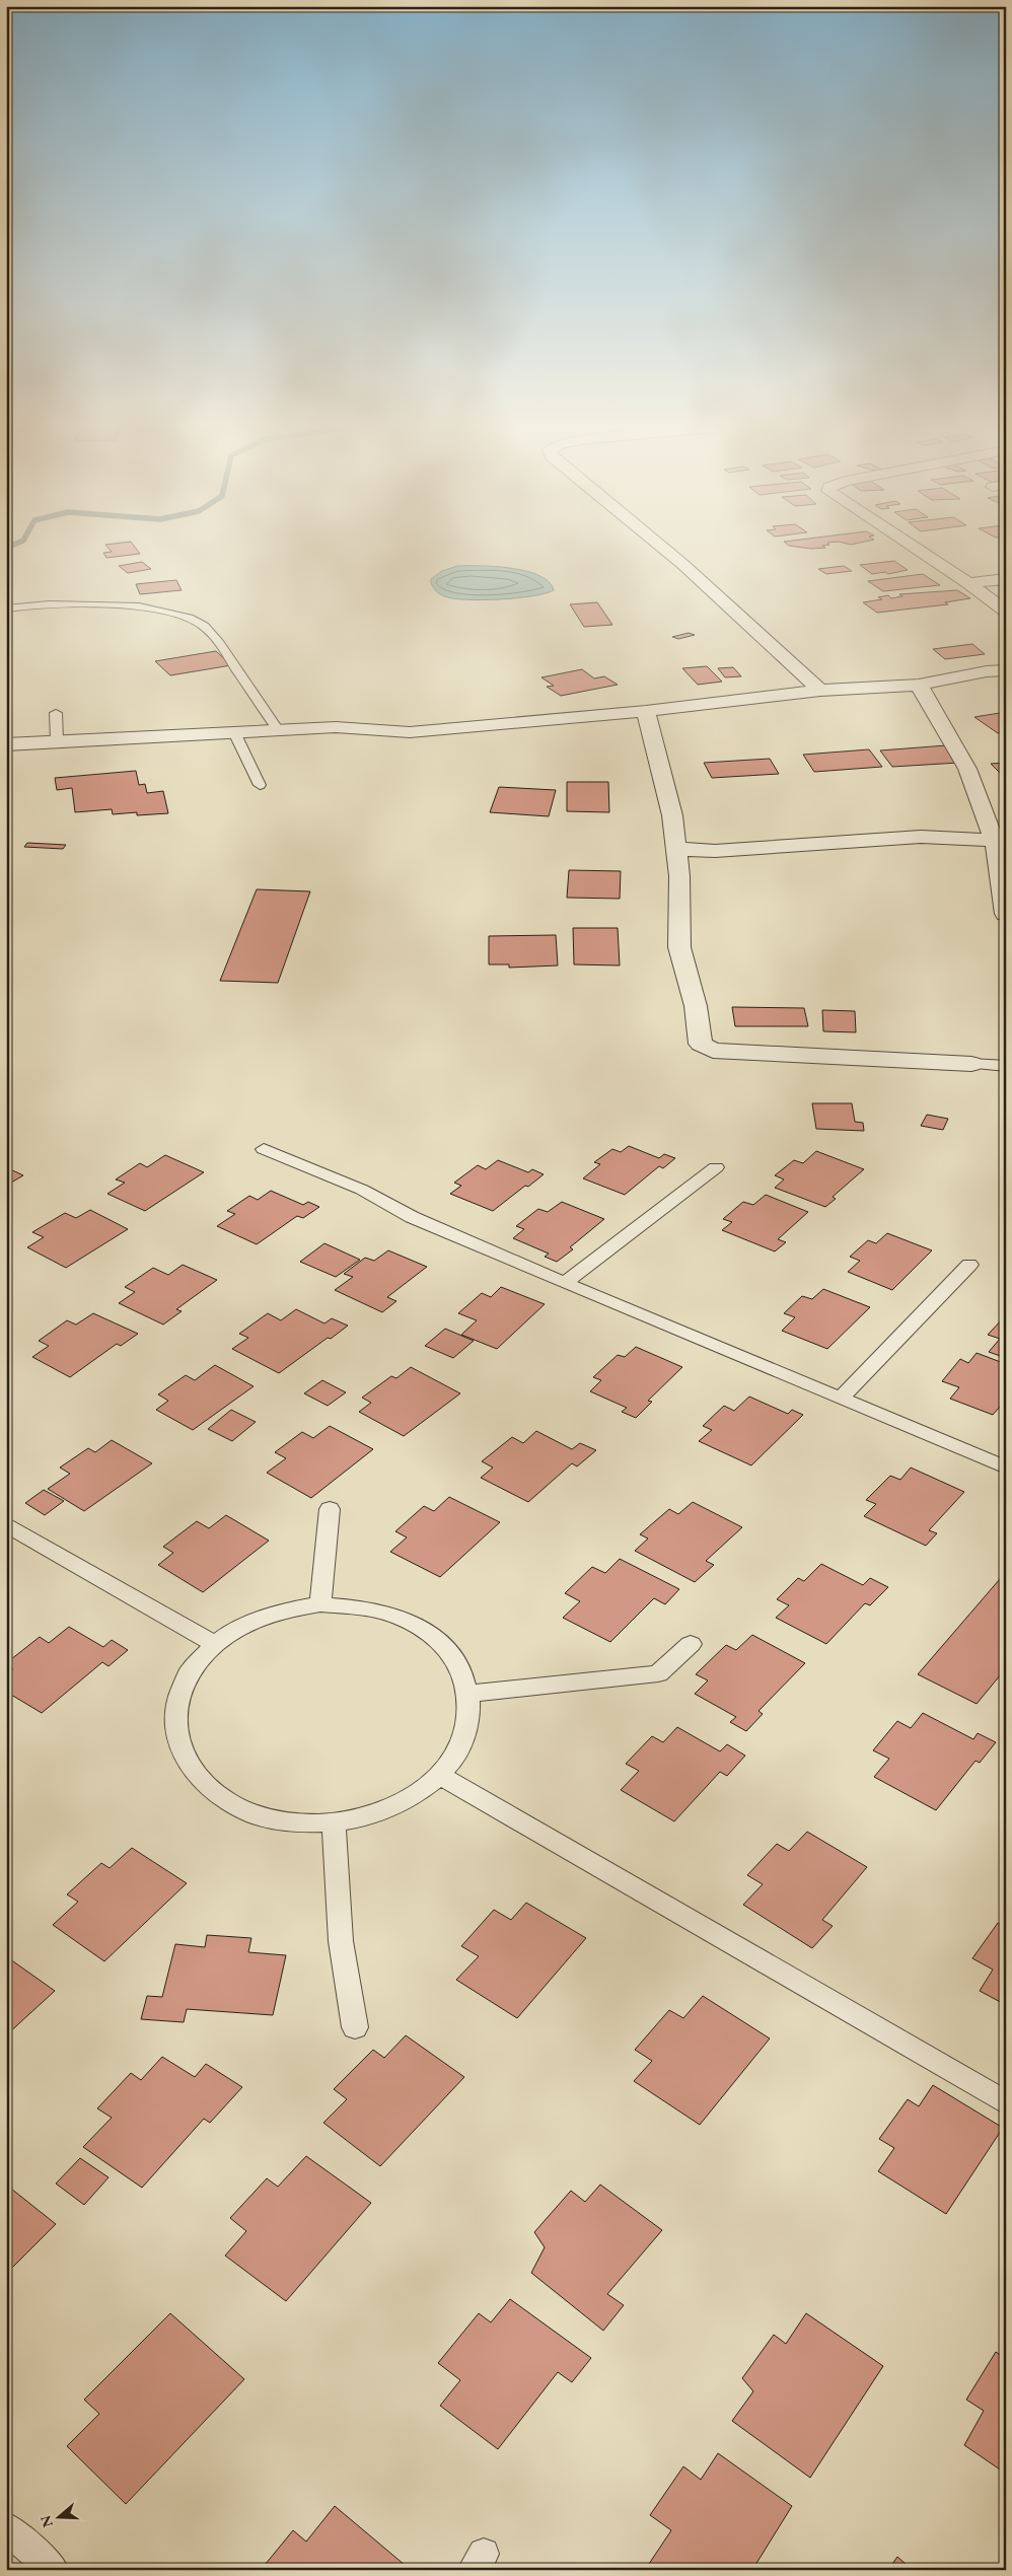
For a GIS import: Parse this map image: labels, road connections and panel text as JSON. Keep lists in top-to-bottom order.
{
  "north": "left"
}
